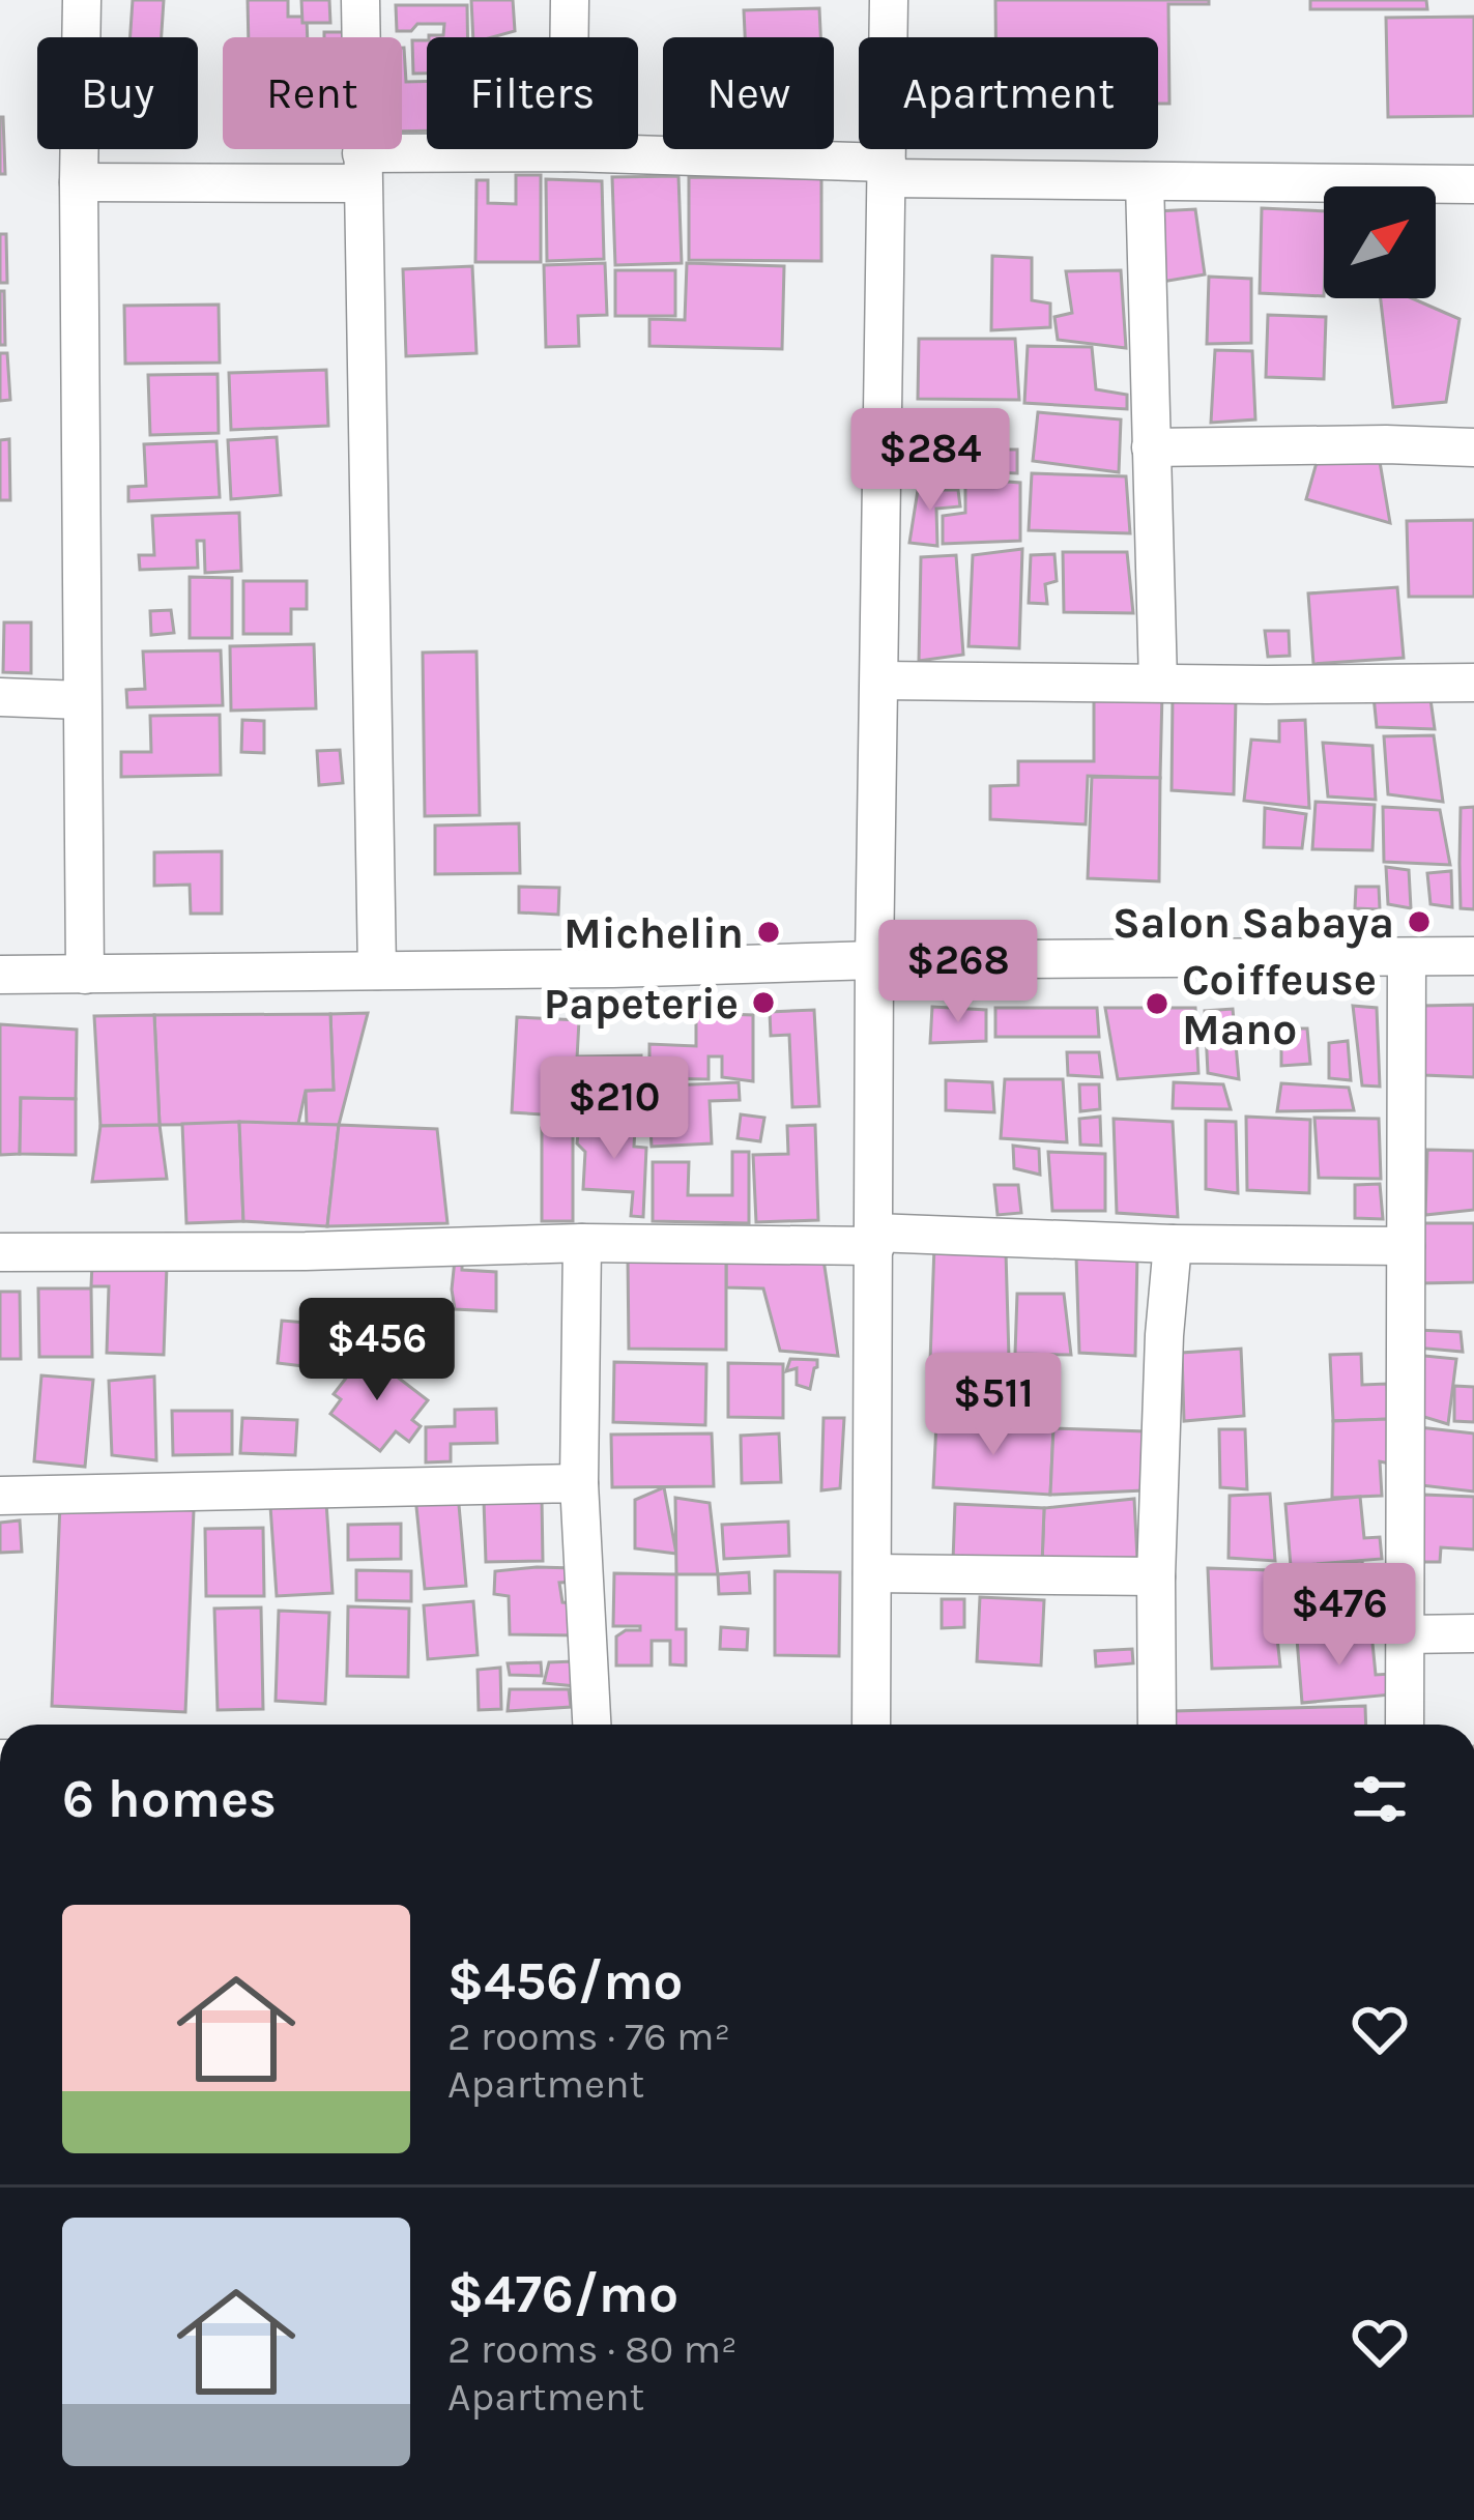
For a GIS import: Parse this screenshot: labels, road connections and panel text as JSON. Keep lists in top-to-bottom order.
{
  "places": [
    "Salon Sabaya",
    "Michelin",
    "Papeterie",
    "Coiffeuse Mano"
  ],
  "north": "top right",
  "page": {
    "chip": [
      "Buy",
      "Rent",
      "Filters",
      "New",
      "Apartment"
    ],
    "price": [
      "$284",
      "$268",
      "$210",
      "$456",
      "$511",
      "$476"
    ],
    "heading": "6 homes",
    "list": [
      {
        "name": "$456/mo",
        "note": "2 rooms · 76 m² · Apartment"
      },
      {
        "name": "$476/mo",
        "note": "2 rooms · 80 m² · Apartment"
      }
    ]
  }
}
